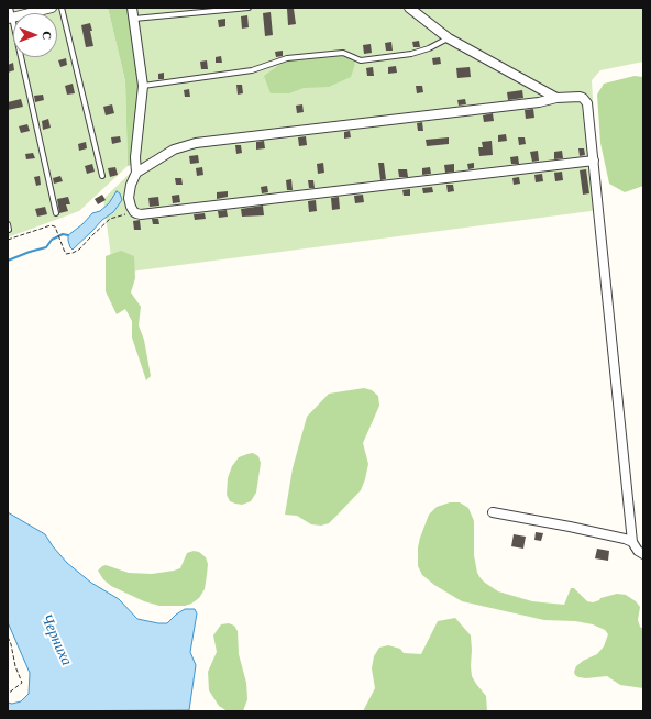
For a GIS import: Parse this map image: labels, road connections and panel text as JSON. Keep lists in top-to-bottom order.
{
  "water": ["Черниха"],
  "north": "right"
}
